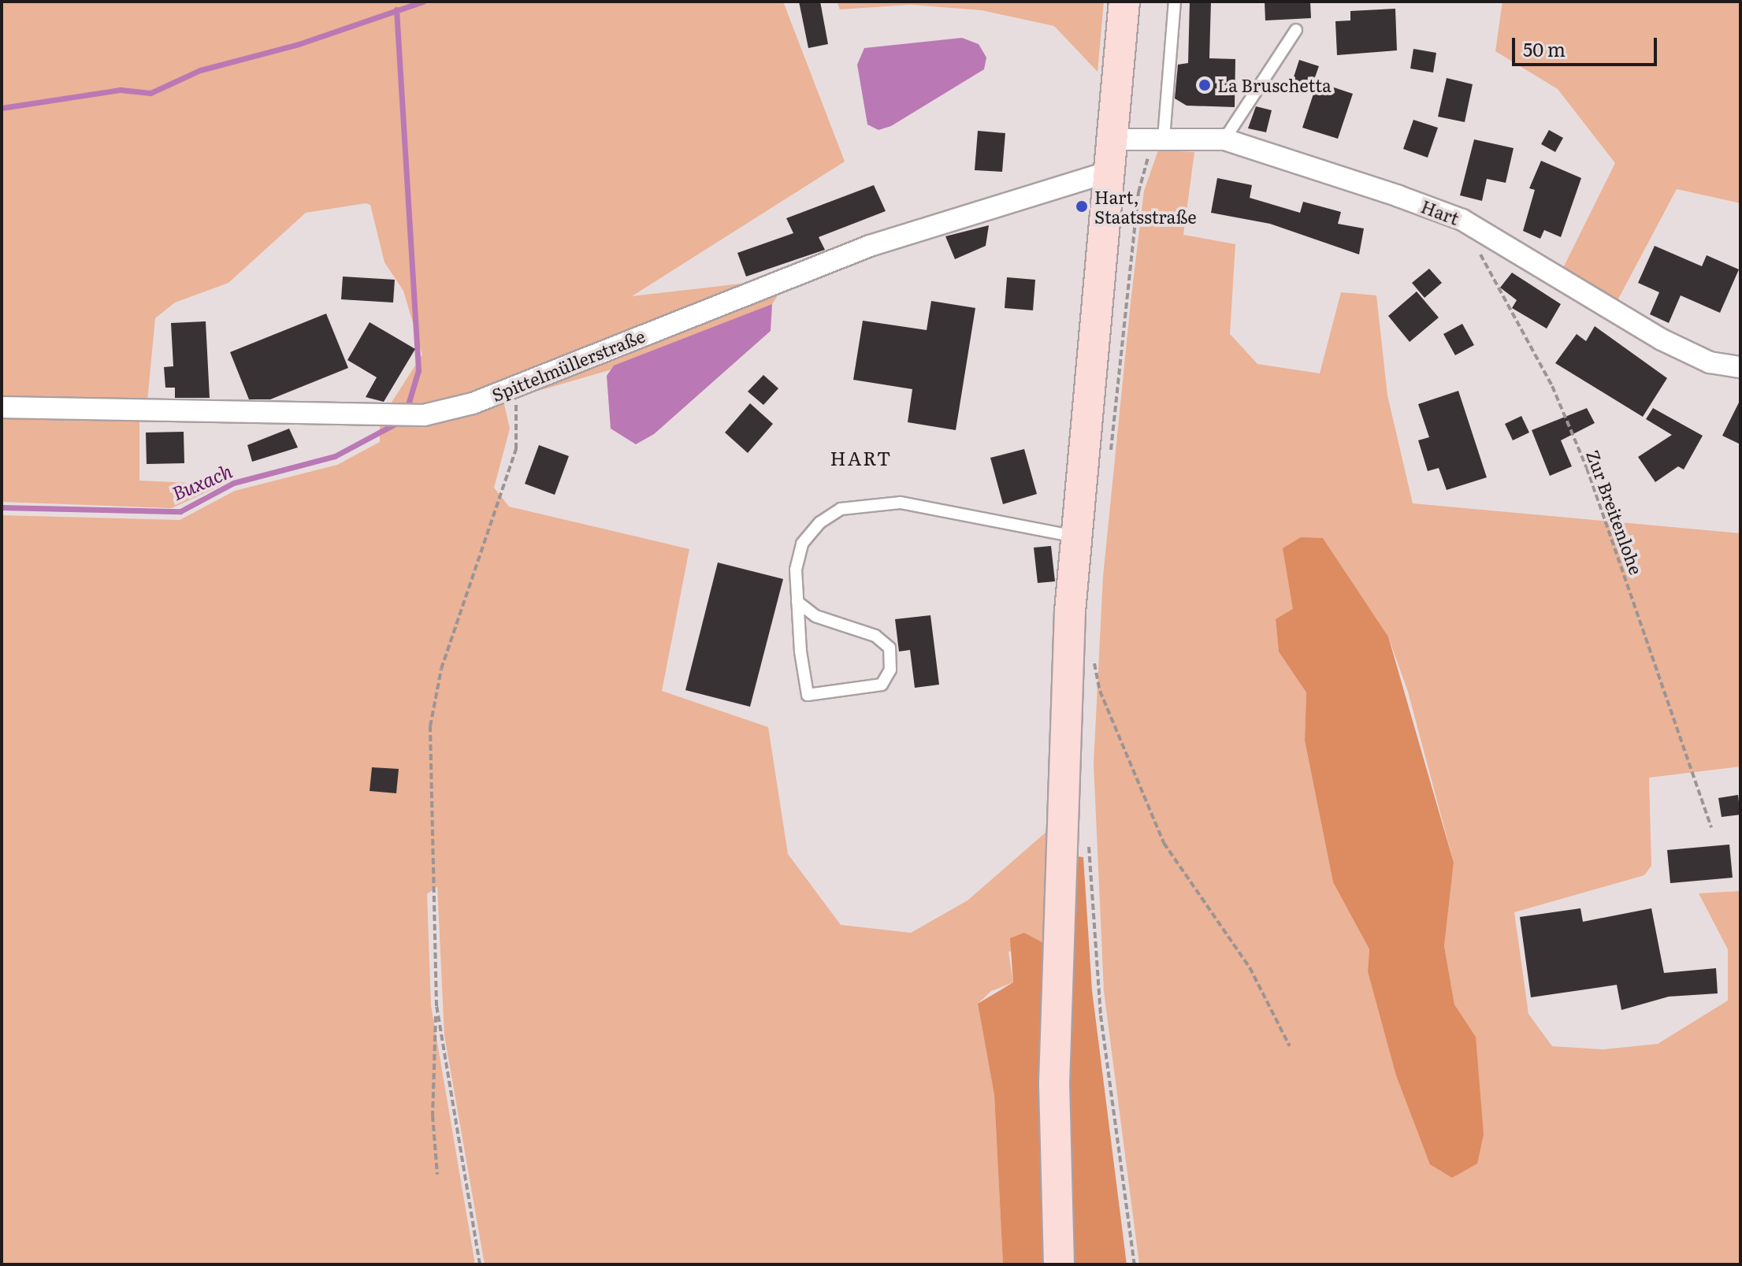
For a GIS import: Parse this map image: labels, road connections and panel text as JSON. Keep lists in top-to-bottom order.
{
  "streets": {
    "street": ["Hart", "Spittelmüllerstraße"],
    "path": ["Zur Breitenlohe"]
  },
  "crossings": [
    ["Hart", "Zur Breitenlohe"]
  ],
  "districts": ["HART"],
  "water": ["Buxach"],
  "places": ["La Bruschetta", "Hart, Staatsstraße"],
  "scale_bar": "50 m"
}
